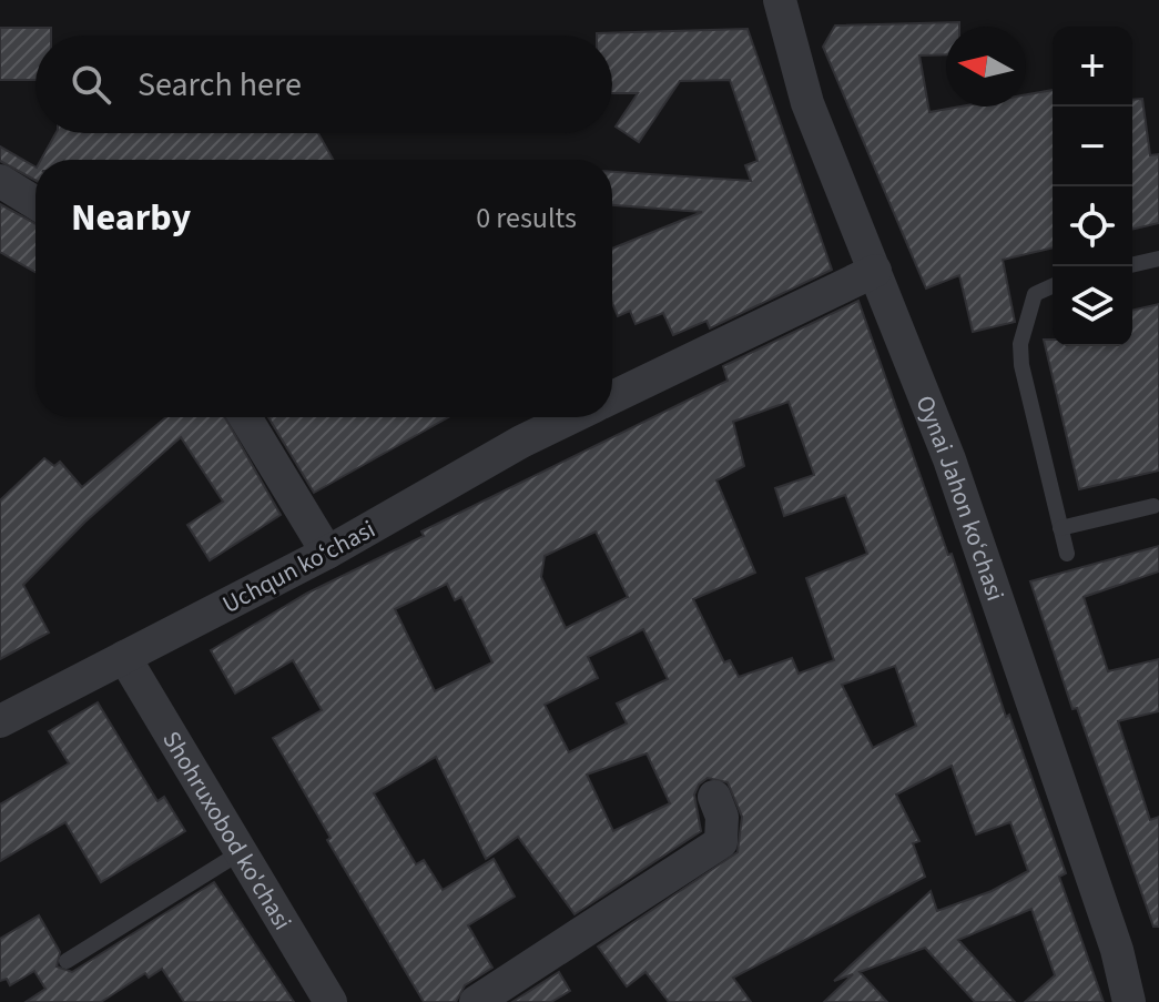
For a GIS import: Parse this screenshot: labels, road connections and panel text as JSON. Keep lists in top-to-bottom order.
{
  "streets": {
    "street": ["Oynai Jahon ko‘chasi", "Uchqun koʻchasi", "Shohruxobod ko'chasi"]
  },
  "crossings": [
    ["Uchqun koʻchasi", "Shohruxobod ko'chasi"]
  ],
  "north": "left",
  "page": {
    "map_buttons": ["+", "−"],
    "search": "Search here",
    "heading": ["Nearby", "0 results"]
  }
}
